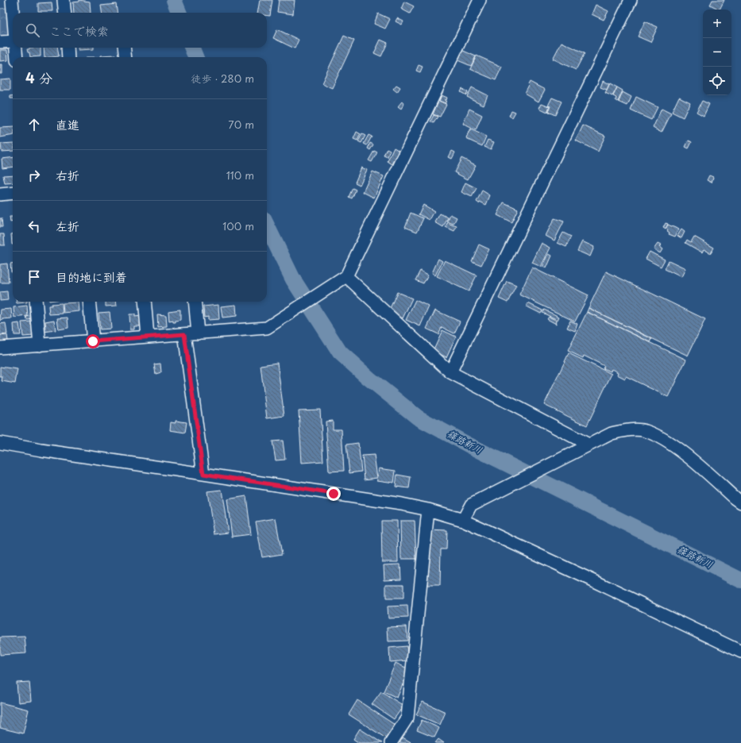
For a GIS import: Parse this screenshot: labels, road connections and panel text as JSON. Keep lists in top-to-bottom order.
{
  "water": ["篠路新川"],
  "page": {
    "map_buttons": ["+", "−"],
    "search": "ここで検索",
    "heading": ["4 分", "徒歩 · 280 m"],
    "list": [
      ["直進", "70 m"],
      ["右折", "110 m"],
      ["左折", "100 m"],
      "目的地に到着"
    ]
  }
}
